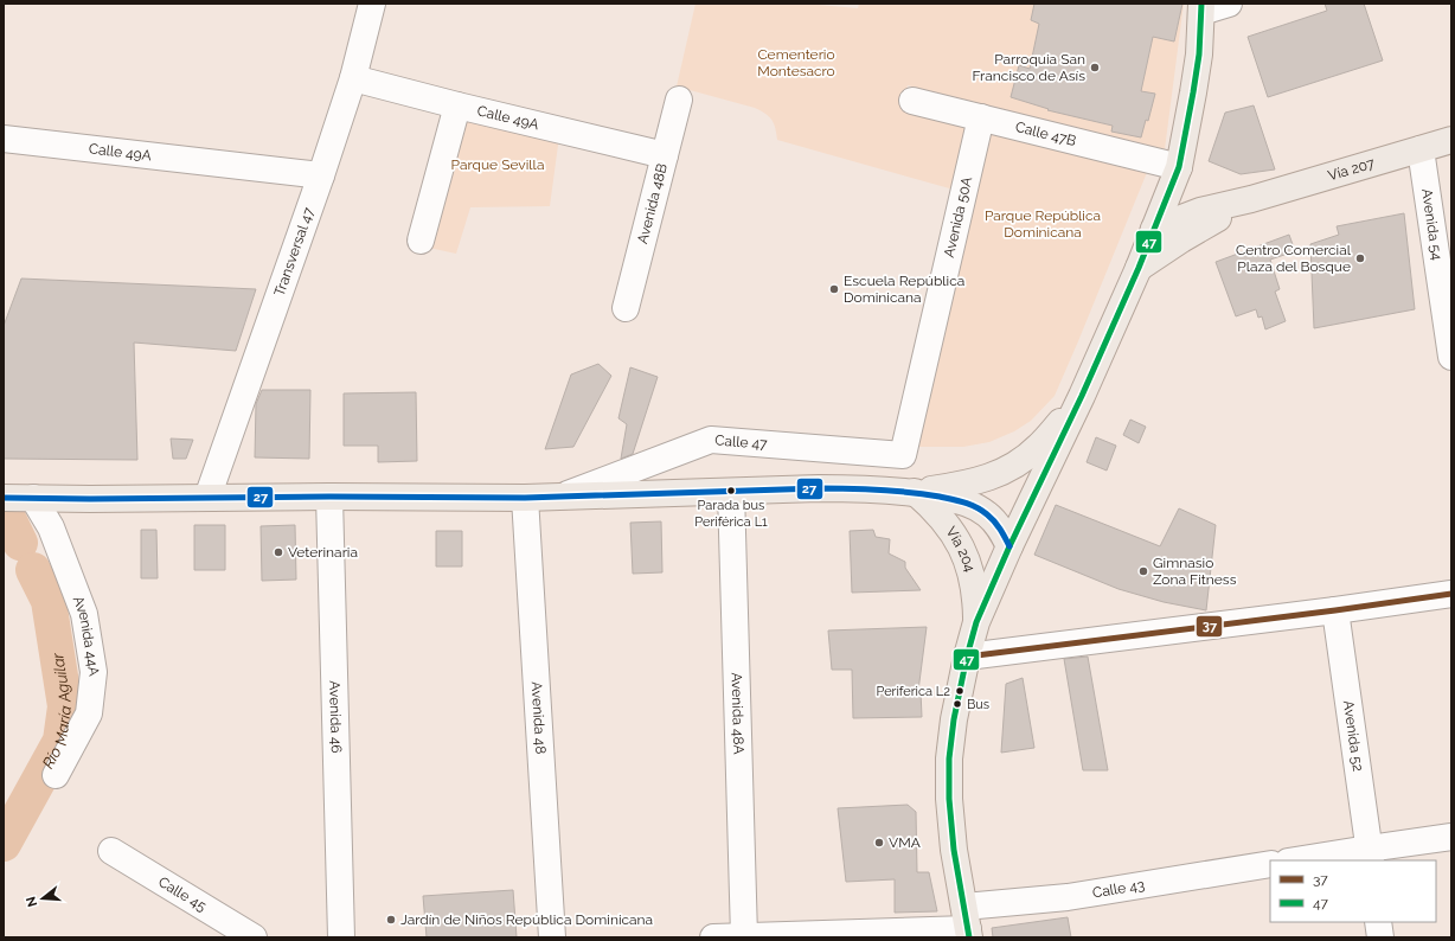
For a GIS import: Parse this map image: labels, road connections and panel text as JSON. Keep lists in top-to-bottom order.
{
  "streets": {
    "main road": ["Vía 207", "Vía 204"],
    "street": [
      "Calle 49A",
      "Calle 47B",
      "Avenida 48B",
      "Avenida 50A",
      "Avenida 54",
      "Transversal 47",
      "Calle 47",
      "Avenida 44A",
      "Avenida 48A",
      "Avenida 46",
      "Avenida 48",
      "Avenida 52",
      "Calle 43",
      "Calle 45"
    ]
  },
  "crossings": [
    ["Calle 49A", "Avenida 48B"],
    ["Calle 49A", "Transversal 47"],
    ["Calle 47B", "Avenida 50A"],
    ["Vía 207", "Avenida 54"],
    ["Avenida 50A", "Calle 47"],
    ["Avenida 48A", "Calle 43"]
  ],
  "water": ["Río María Aguilar"],
  "parks": ["Cementerio Montesacro", "Parque Sevilla", "Parque República Dominicana"],
  "places": [
    "Parroquia San Francisco de Asís",
    "Centro Comercial Plaza del Bosque",
    "Escuela República Dominicana",
    "Parada bus Periférica L1",
    "Veterinaria",
    "Gimnasio Zona Fitness",
    "Periferica L2",
    "Bus",
    "VMA",
    "Jardín de Niños República Dominicana"
  ],
  "lines": ["transit line 47", "transit line 27", "transit line 37"],
  "legend": ["37", "47"],
  "north": "left"
}
